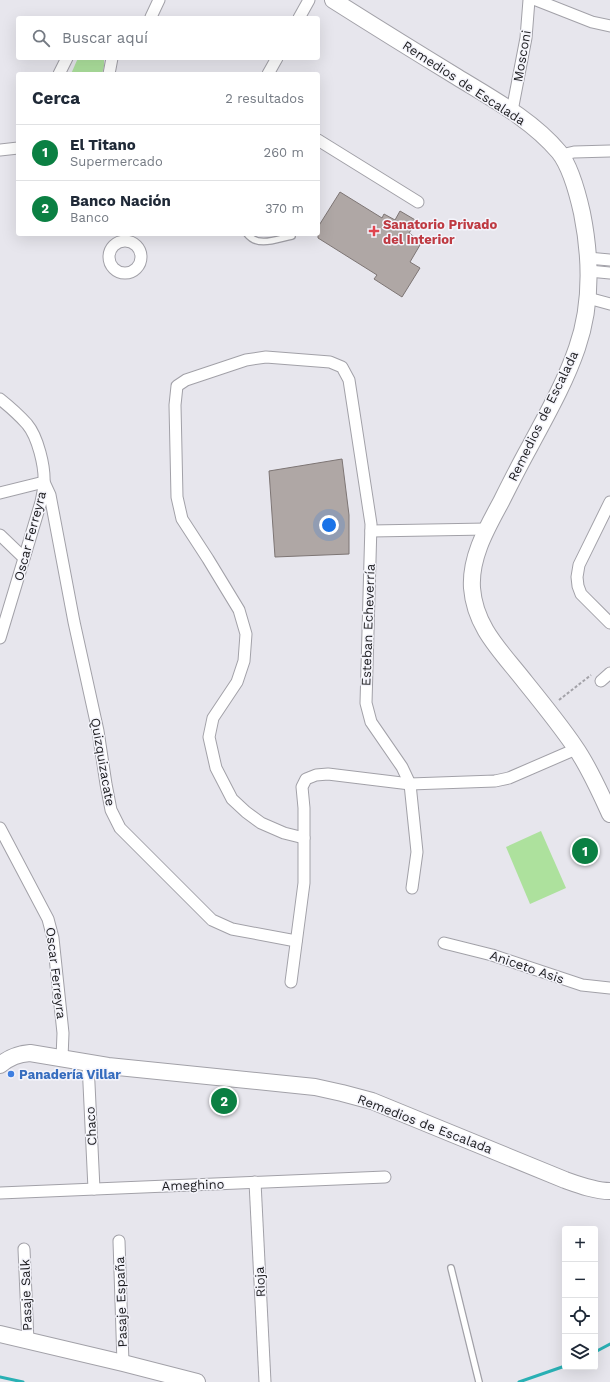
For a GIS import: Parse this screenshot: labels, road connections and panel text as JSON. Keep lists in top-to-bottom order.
{
  "streets": {
    "main road": ["Remedios de Escalada"],
    "street": [
      "Mosconi",
      "Oscar Ferreyra",
      "Esteban Echeverría",
      "Quizquizacate",
      "Aniceto Asis",
      "Chaco",
      "Ameghino",
      "Rioja",
      "Pasaje Salk",
      "Pasaje España"
    ]
  },
  "crossings": [
    ["Mosconi", "Remedios de Escalada"],
    ["Remedios de Escalada", "Oscar Ferreyra"],
    ["Remedios de Escalada", "Chaco"],
    ["Oscar Ferreyra", "Quizquizacate"],
    ["Chaco", "Ameghino"],
    ["Ameghino", "Rioja"]
  ],
  "places": {
    "health": ["Sanatorio Privado del Interior"],
    "other": ["Panadería Villar"]
  },
  "page": {
    "search": "Buscar aquí",
    "heading": ["Cerca", "2 resultados"],
    "list": [
      {
        "mark": "1",
        "name": "El Titano",
        "note": "Supermercado",
        "value": "260 m"
      },
      {
        "mark": "2",
        "name": "Banco Nación",
        "note": "Banco",
        "value": "370 m"
      }
    ],
    "pins": ["1", "2"],
    "map_buttons": ["+", "−"]
  }
}
